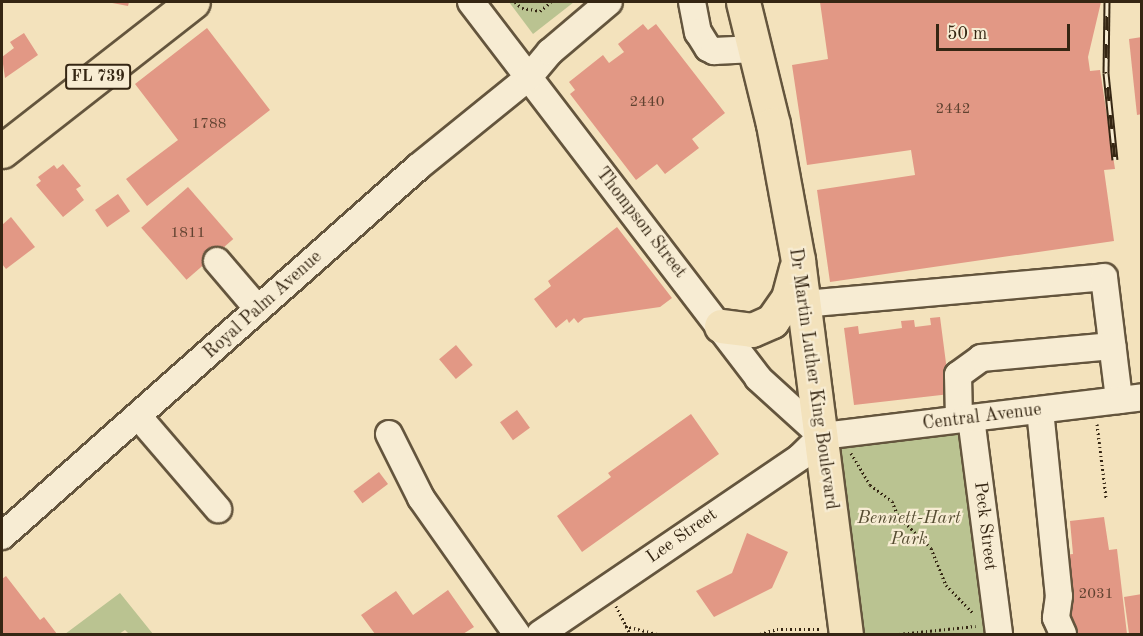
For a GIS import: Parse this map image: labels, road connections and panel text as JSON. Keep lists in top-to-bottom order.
{
  "streets": {
    "main road": ["FL 739", "Dr Martin Luther King Boulevard"],
    "street": [
      "Thompson Street",
      "Royal Palm Avenue",
      "Central Avenue",
      "Peck Street",
      "Lee Street"
    ]
  },
  "crossings": [
    ["Thompson Street", "Royal Palm Avenue"],
    ["Thompson Street", "Dr Martin Luther King Boulevard"],
    ["Thompson Street", "Central Avenue"],
    ["Thompson Street", "Lee Street"],
    ["Dr Martin Luther King Boulevard", "Central Avenue"],
    ["Dr Martin Luther King Boulevard", "Lee Street"],
    ["Central Avenue", "Peck Street"],
    ["Central Avenue", "Lee Street"]
  ],
  "parks": ["Bennett-Hart Park"],
  "house_numbers": [
    "2440",
    "2442",
    "1788",
    "1811",
    "2031"
  ],
  "scale_bar": "50 m"
}
